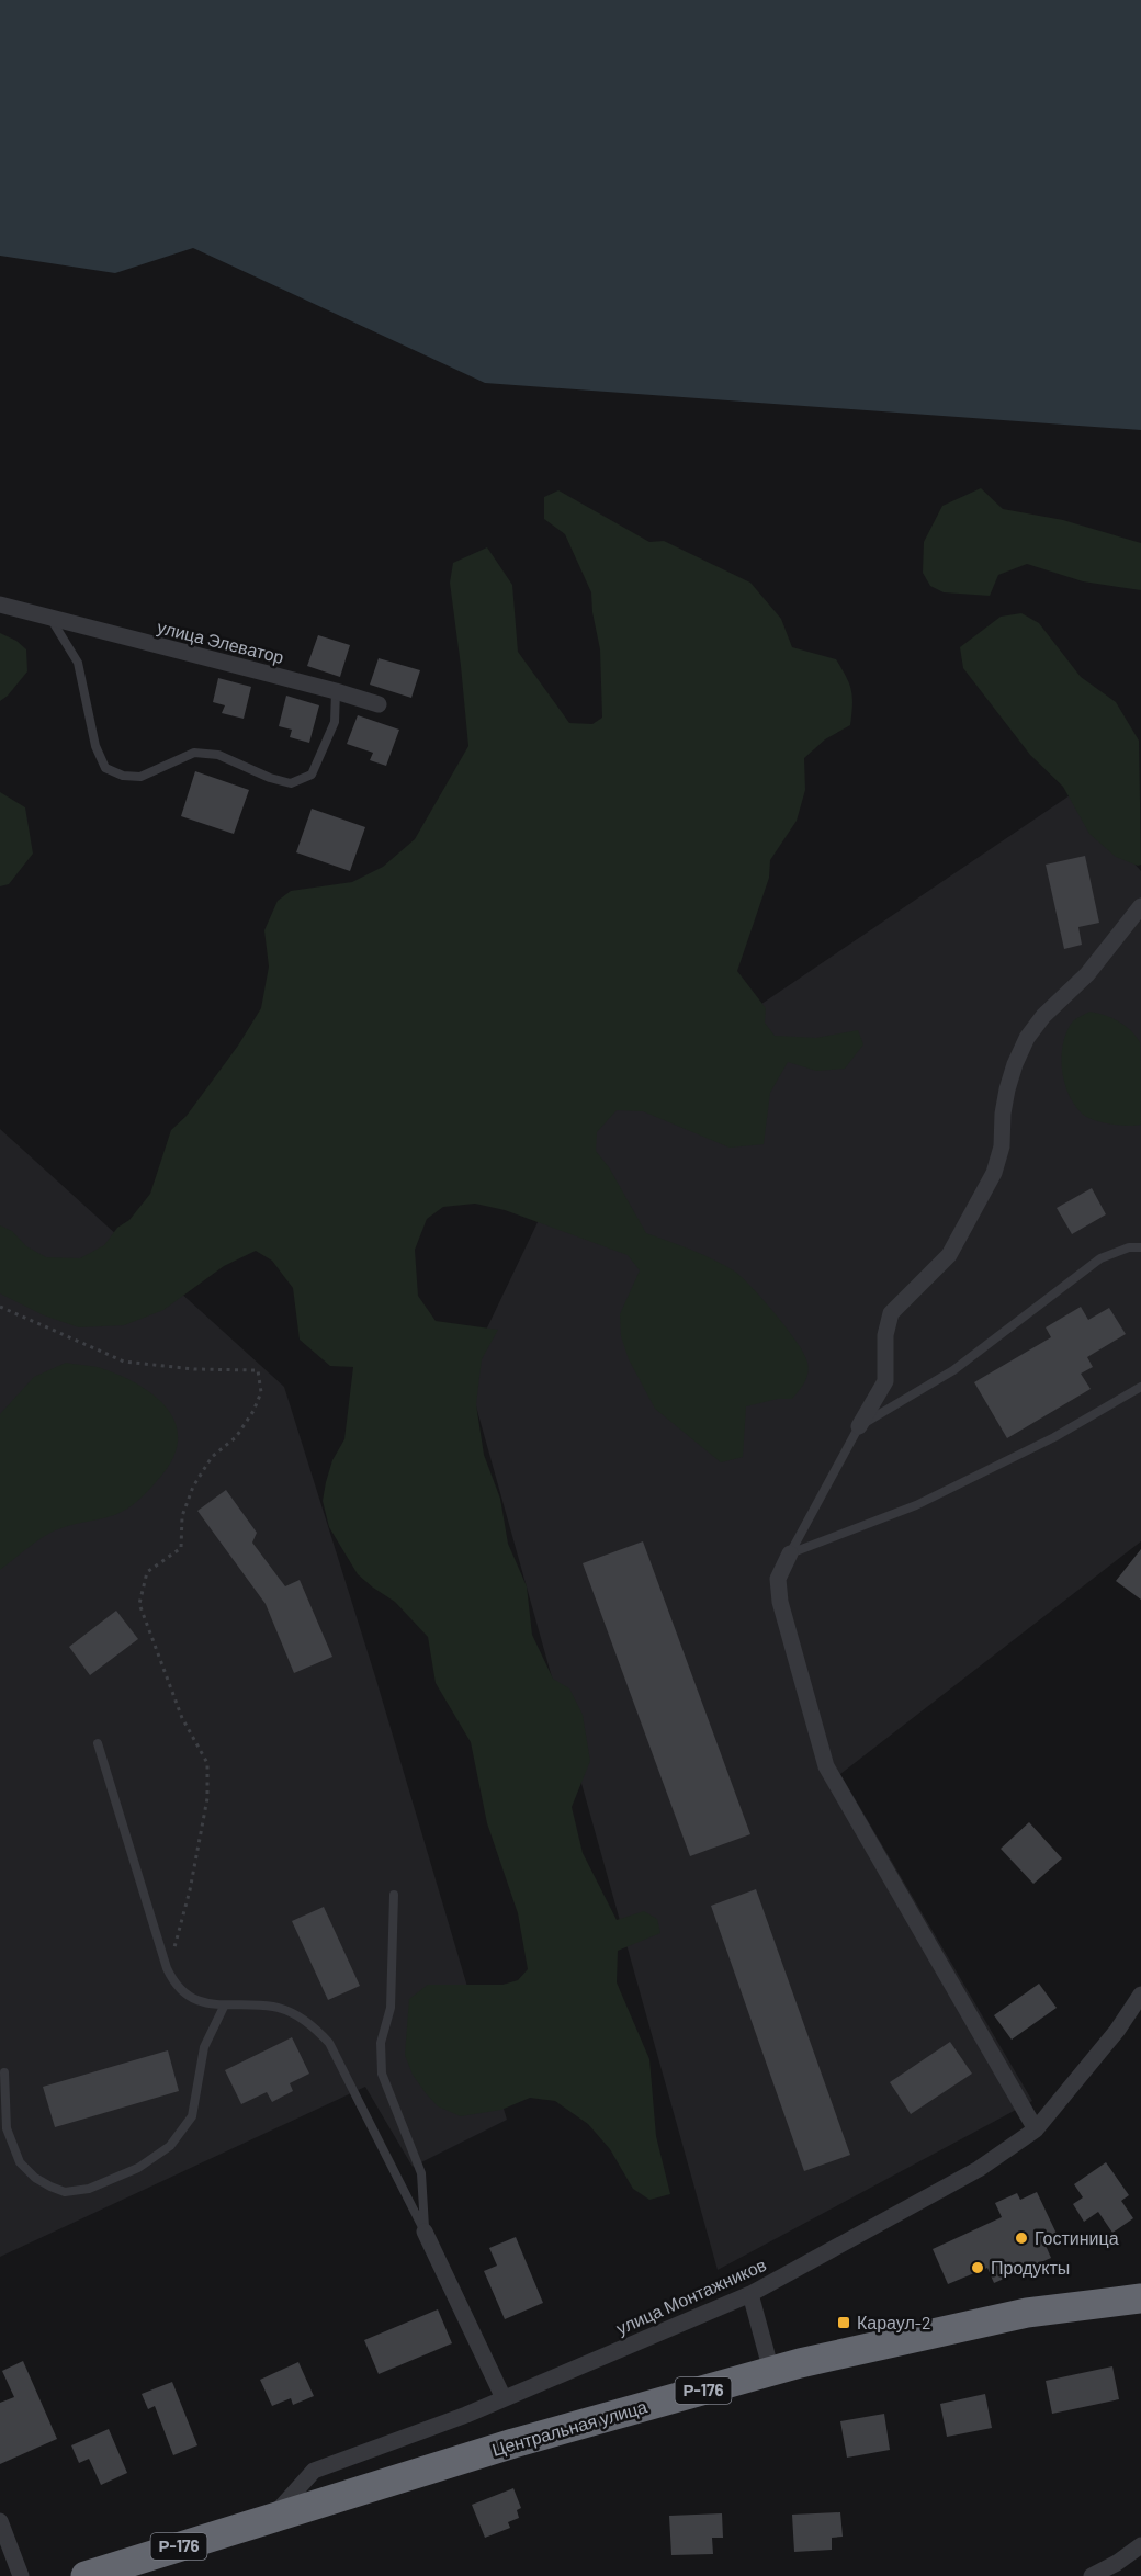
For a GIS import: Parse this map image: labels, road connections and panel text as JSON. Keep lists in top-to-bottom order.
{
  "streets": {
    "highway": ["Р-176", "Центральная улица"],
    "street": ["улица Элеватор", "улица Монтажников"]
  },
  "crossings": [
    ["улица Монтажников", "Р-176"],
    ["улица Монтажников", "Центральная улица"],
    ["Р-176", "Центральная улица"]
  ],
  "places": {
    "other": ["Гостиница", "Продукты"],
    "transit": ["Караул-2"]
  }
}
